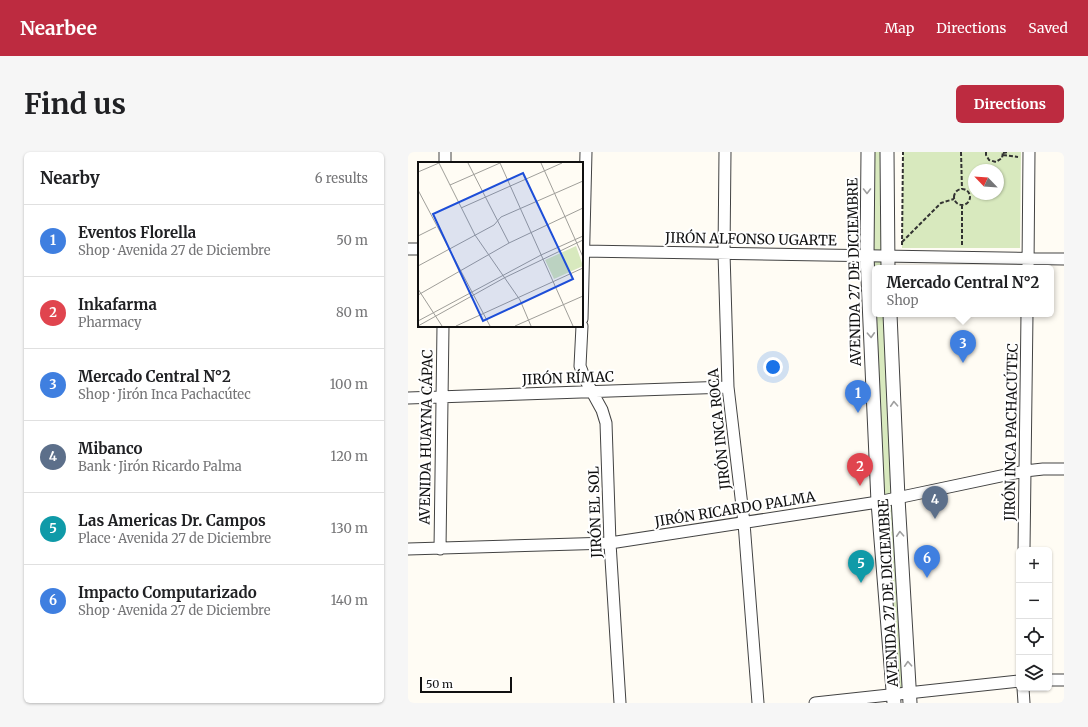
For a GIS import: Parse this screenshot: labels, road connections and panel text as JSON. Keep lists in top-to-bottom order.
{
  "streets": {
    "street": [
      "JIRÓN ALFONSO UGARTE",
      "AVENIDA 27 DE DICIEMBRE",
      "JIRÓN RÍMAC",
      "JIRÓN INCA ROCA",
      "JIRÓN INCA PACHACÚTEC",
      "AVENIDA HUAYNA CÁPAC",
      "JIRÓN RICARDO PALMA",
      "JIRÓN EL SOL"
    ]
  },
  "crossings": [
    ["JIRÓN ALFONSO UGARTE", "AVENIDA 27 DE DICIEMBRE"],
    ["JIRÓN ALFONSO UGARTE", "JIRÓN INCA ROCA"],
    ["AVENIDA 27 DE DICIEMBRE", "JIRÓN RICARDO PALMA"],
    ["JIRÓN RÍMAC", "JIRÓN INCA ROCA"],
    ["JIRÓN RÍMAC", "AVENIDA HUAYNA CÁPAC"],
    ["JIRÓN RÍMAC", "JIRÓN EL SOL"],
    ["JIRÓN INCA ROCA", "JIRÓN RICARDO PALMA"],
    ["JIRÓN INCA PACHACÚTEC", "JIRÓN RICARDO PALMA"],
    ["AVENIDA HUAYNA CÁPAC", "JIRÓN RICARDO PALMA"],
    ["JIRÓN RICARDO PALMA", "JIRÓN EL SOL"]
  ],
  "scale_bar": "50 m",
  "north": "top left",
  "page": {
    "header": "Nearbee",
    "nav": ["Map", "Directions", "Saved"],
    "buttons": "Directions",
    "title": "Find us",
    "heading": ["Nearby", "6 results"],
    "list": [
      {
        "mark": "1",
        "name": "Eventos Florella",
        "note": "Shop · Avenida 27 de Diciembre",
        "value": "50 m"
      },
      {
        "mark": "2",
        "name": "Inkafarma",
        "note": "Pharmacy",
        "value": "80 m"
      },
      {
        "mark": "3",
        "name": "Mercado Central N°2",
        "note": "Shop · Jirón Inca Pachacútec",
        "value": "100 m"
      },
      {
        "mark": "4",
        "name": "Mibanco",
        "note": "Bank · Jirón Ricardo Palma",
        "value": "120 m"
      },
      {
        "mark": "5",
        "name": "Las Americas Dr. Campos",
        "note": "Place · Avenida 27 de Diciembre",
        "value": "130 m"
      },
      {
        "mark": "6",
        "name": "Impacto Computarizado",
        "note": "Shop · Avenida 27 de Diciembre",
        "value": "140 m"
      }
    ],
    "popup": ["Mercado Central N°2", "Shop"],
    "pins": [
      "3",
      "1",
      "2",
      "4",
      "6",
      "5"
    ],
    "map_buttons": ["+", "−"],
    "scale": "50 m"
  }
}
